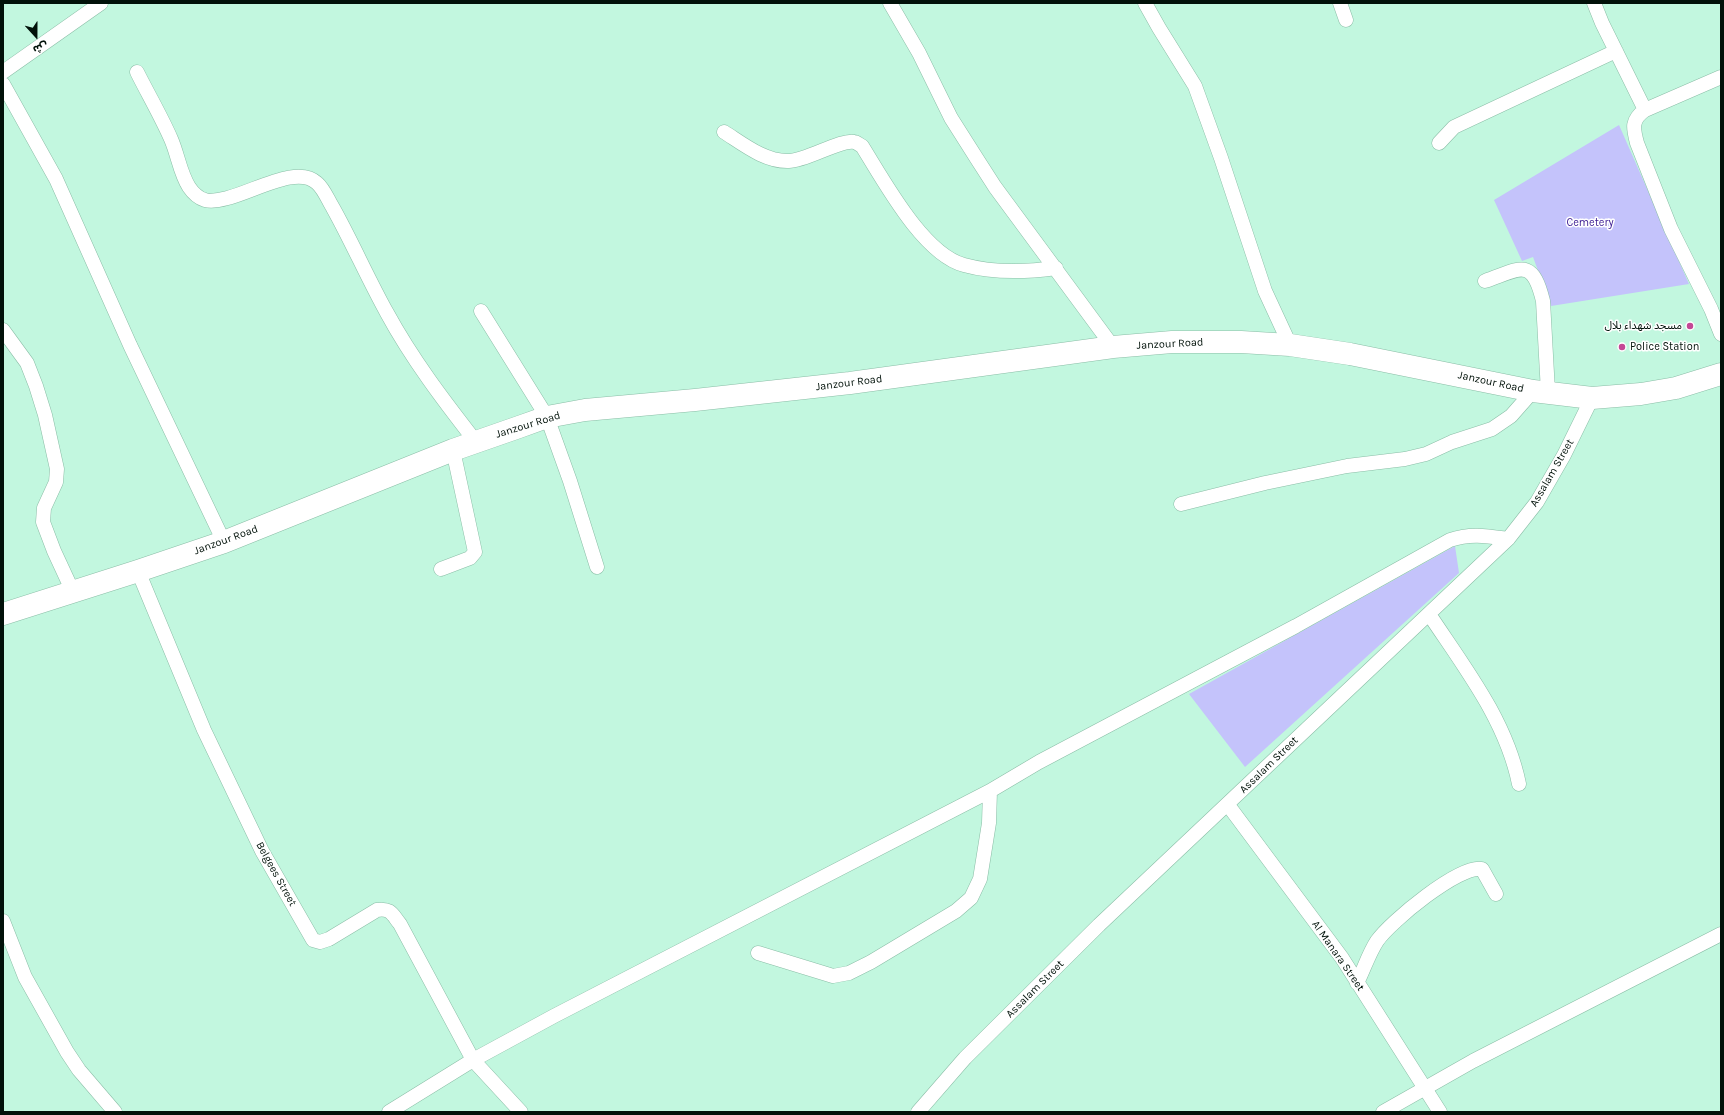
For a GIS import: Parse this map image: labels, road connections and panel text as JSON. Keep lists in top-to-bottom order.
{
  "streets": {
    "main road": ["Janzour Road"],
    "street": ["Assalam Street", "Belgees Street", "Al Manara Street"]
  },
  "crossings": [
    ["Janzour Road", "Assalam Street"],
    ["Janzour Road", "Belgees Street"],
    ["Assalam Street", "Al Manara Street"]
  ],
  "parks": ["Cemetery"],
  "places": ["مسجد شهداء بلال", "Police Station"],
  "north": "bottom"
}
